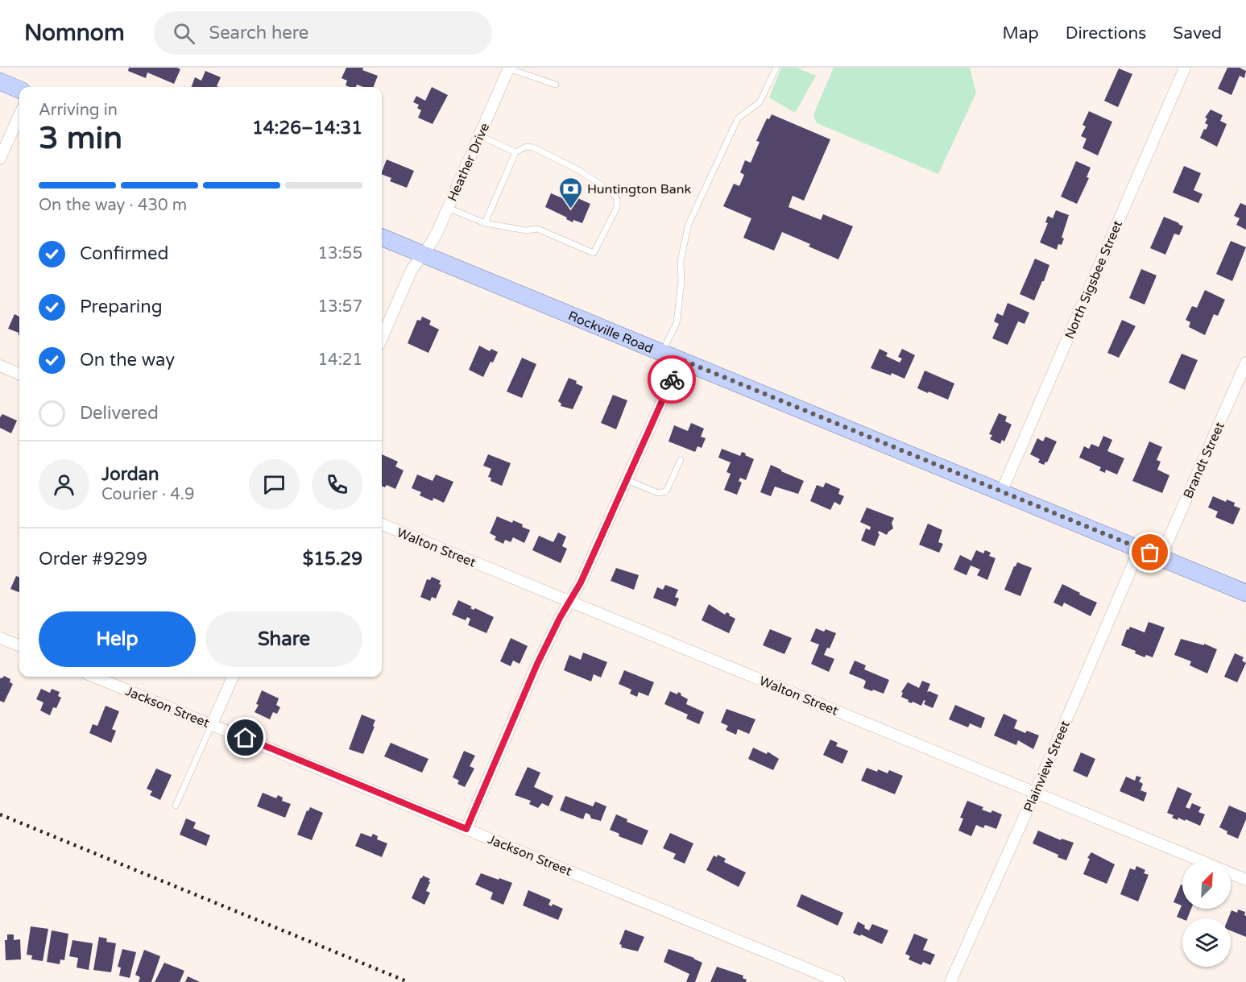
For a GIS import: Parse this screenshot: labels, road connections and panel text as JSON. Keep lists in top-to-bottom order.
{
  "streets": {
    "main road": ["Rockville Road"],
    "street": [
      "Heather Drive",
      "North Sigsbee Street",
      "Brandt Street",
      "Walton Street",
      "Jackson Street",
      "Plainview Street"
    ]
  },
  "crossings": [
    ["Heather Drive", "Rockville Road"],
    ["North Sigsbee Street", "Rockville Road"],
    ["Rockville Road", "Brandt Street"],
    ["Rockville Road", "Plainview Street"],
    ["Walton Street", "Plainview Street"]
  ],
  "places": {
    "bank": ["Huntington Bank"]
  },
  "north": "top right",
  "page": {
    "header": "Nomnom",
    "search": "Search here",
    "nav": ["Map", "Directions", "Saved"],
    "heading": ["3 min", "Arriving in", "14:26–14:31"],
    "panel": [
      "Jordan",
      "Courier · 4.9",
      "Order #9299",
      "$15.29"
    ],
    "bar": "On the way · 430 m",
    "list": [
      ["Confirmed", "13:55"],
      ["Preparing", "13:57"],
      ["On the way", "14:21"],
      "Delivered"
    ],
    "buttons": ["Help", "Share"]
  }
}
